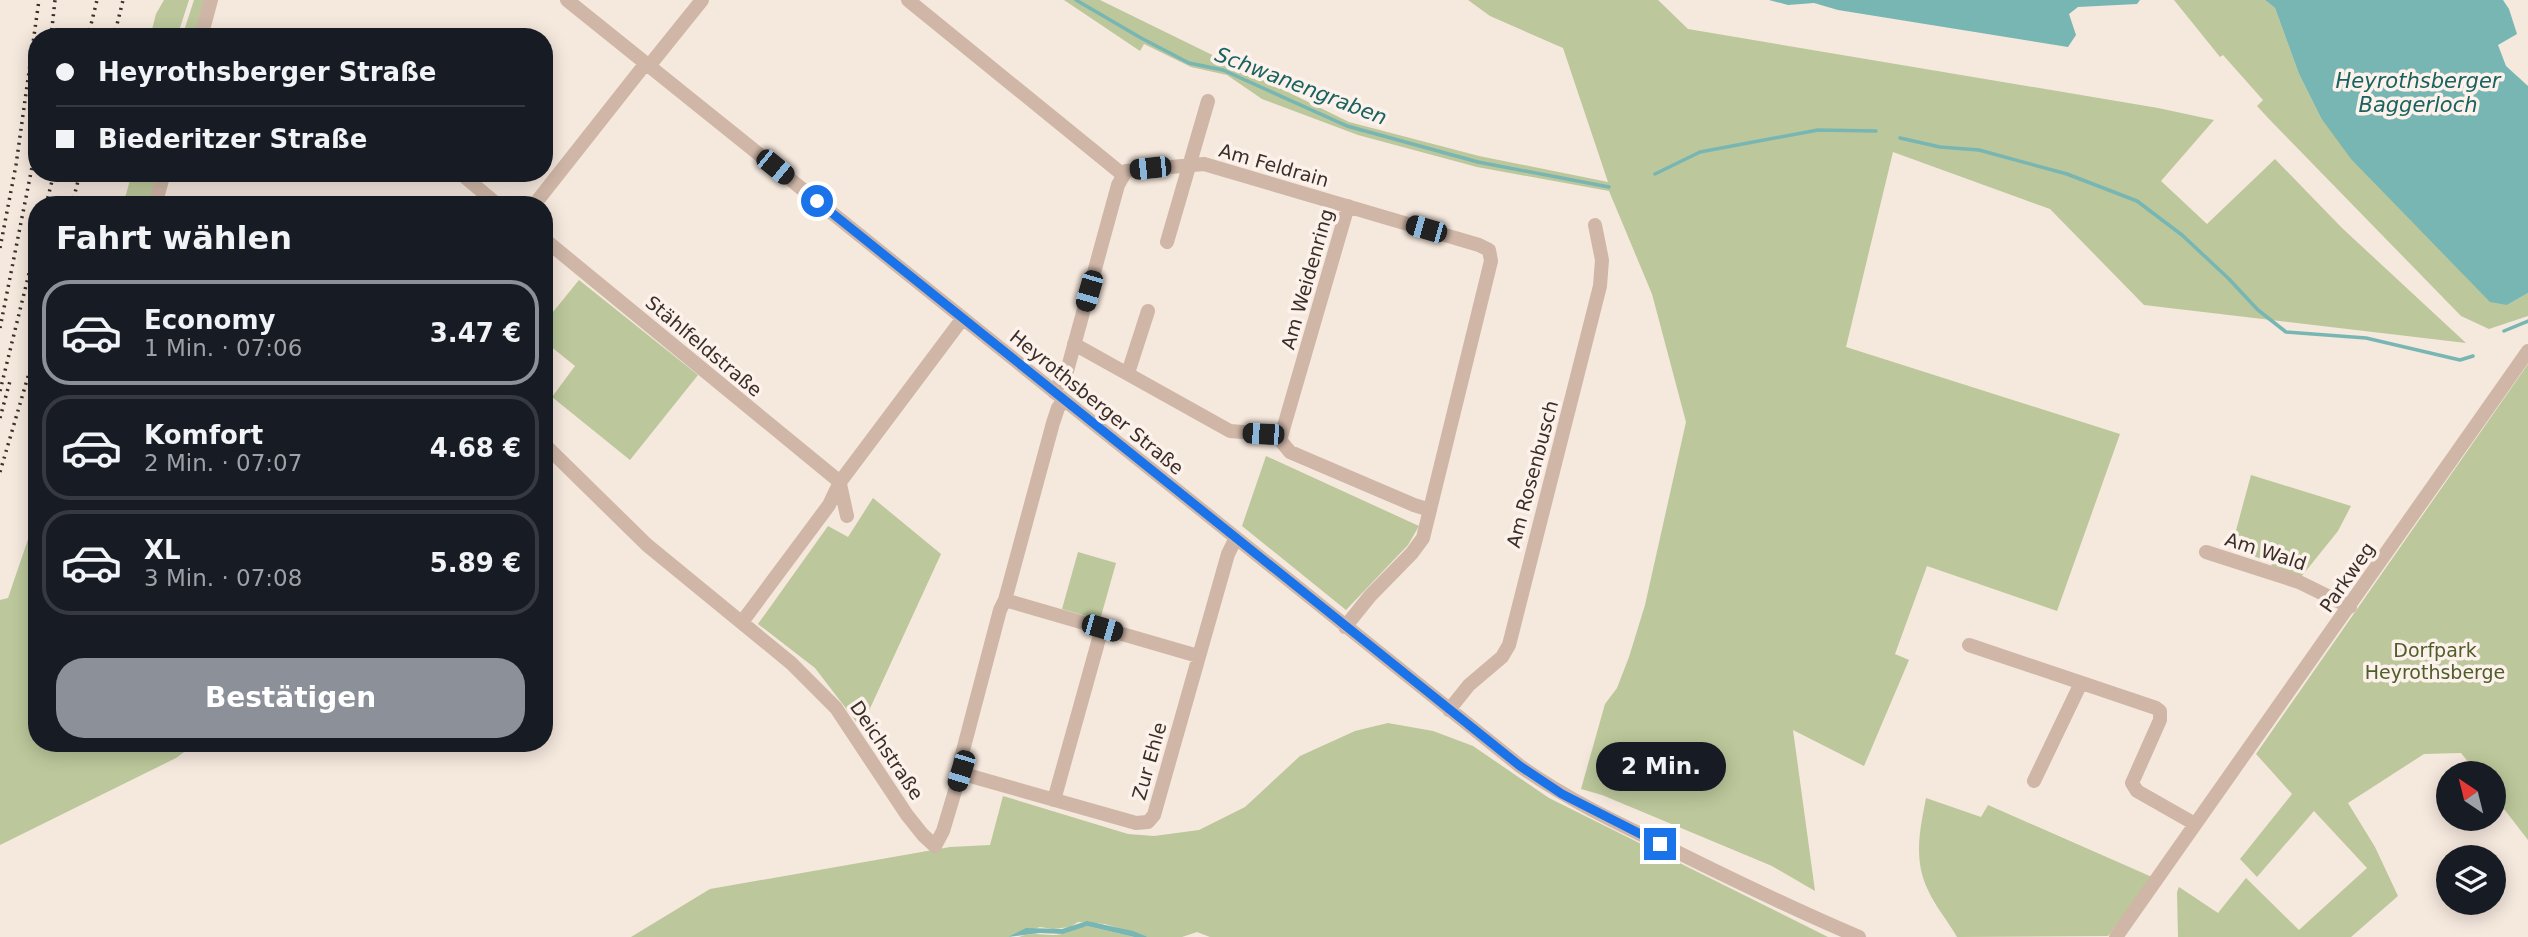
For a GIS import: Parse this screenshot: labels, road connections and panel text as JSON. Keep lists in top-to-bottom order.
{
  "streets": {
    "street": [
      "Am Feldrain",
      "Am Weidenring",
      "Stählfeldstraße",
      "Heyrothsberger Straße",
      "Am Rosenbusch",
      "Am Wald",
      "Parkweg",
      "Deichstraße",
      "Zur Ehle"
    ]
  },
  "crossings": [
    ["Am Feldrain", "Am Weidenring"],
    ["Am Weidenring", "Heyrothsberger Straße"],
    ["Heyrothsberger Straße", "Am Rosenbusch"],
    ["Heyrothsberger Straße", "Zur Ehle"],
    ["Am Wald", "Parkweg"],
    ["Deichstraße", "Zur Ehle"]
  ],
  "water": ["Heyrothsberger Baggerloch", "Schwanengraben"],
  "parks": ["Dorfpark Heyrothsberge"],
  "north": "top left",
  "page": {
    "banner": ["Heyrothsberger Straße", "Biederitzer Straße"],
    "heading": "Fahrt wählen",
    "list": [
      {
        "name": "Economy",
        "note": "1 Min. · 07:06",
        "value": "3.47 €"
      },
      {
        "name": "Komfort",
        "note": "2 Min. · 07:07",
        "value": "4.68 €"
      },
      {
        "name": "XL",
        "note": "3 Min. · 07:08",
        "value": "5.89 €"
      }
    ],
    "buttons": "Bestätigen",
    "bubble": "2 Min."
  }
}
